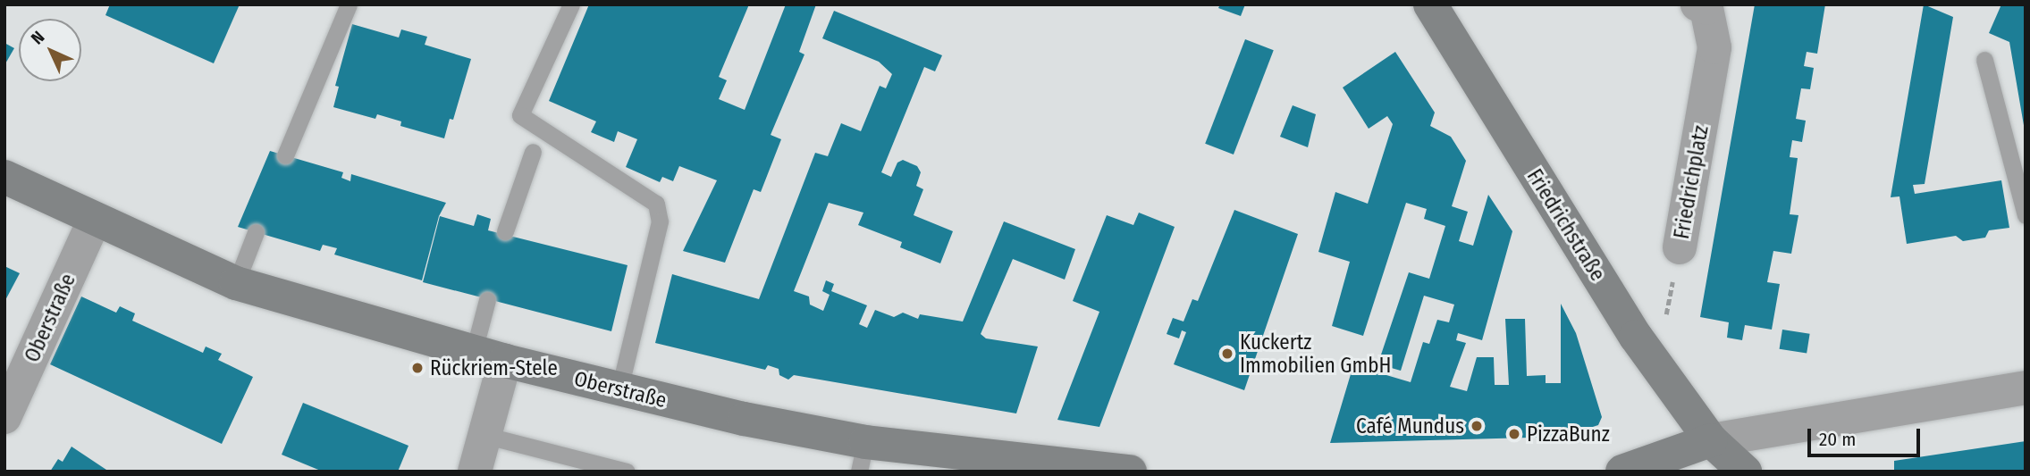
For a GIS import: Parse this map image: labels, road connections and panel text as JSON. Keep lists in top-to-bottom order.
{
  "streets": {
    "main road": ["Friedrichstraße", "Oberstraße"],
    "street": ["Friedrichplatz"]
  },
  "crossings": [
    ["Friedrichplatz", "Friedrichstraße"]
  ],
  "places": [
    "Kuckertz Immobilien GmbH",
    "Rückriem-Stele",
    "Café Mundus",
    "PizzaBunz"
  ],
  "scale_bar": "20 m",
  "north": "top left"
}
